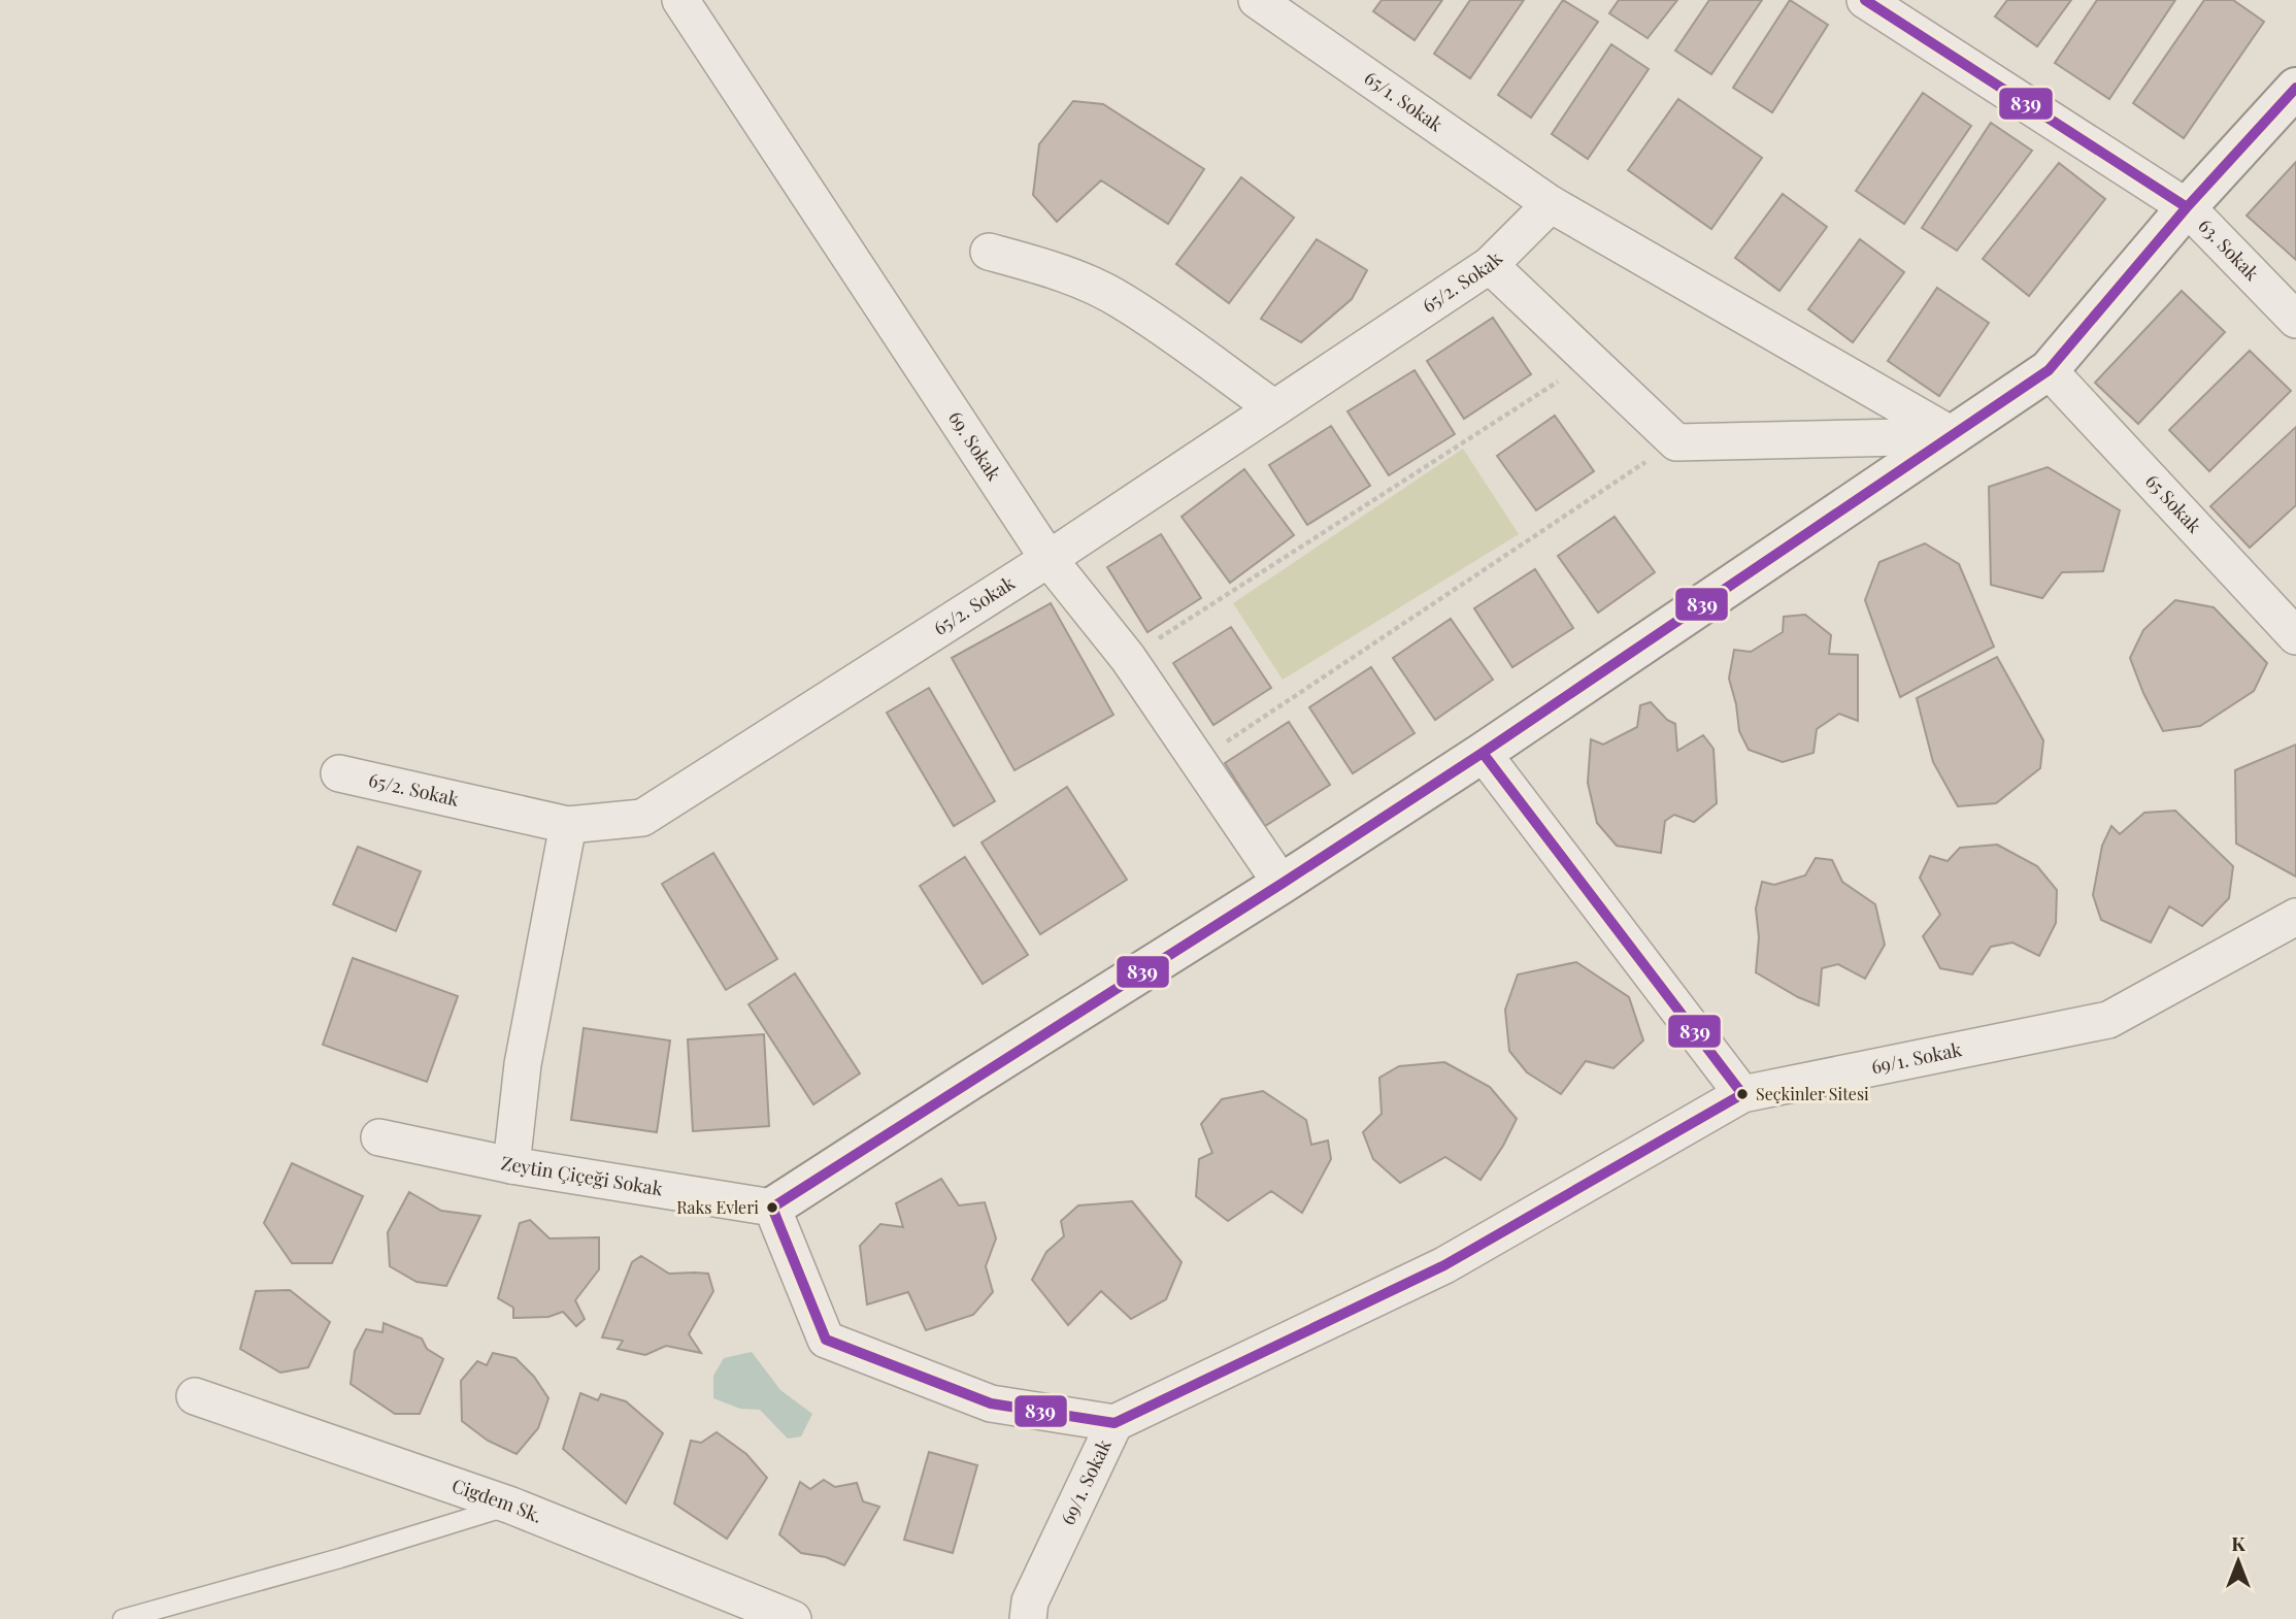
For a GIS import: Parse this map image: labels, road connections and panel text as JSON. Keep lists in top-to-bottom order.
{
  "streets": {
    "street": [
      "65/1. Sokak",
      "63. Sokak",
      "65/2. Sokak",
      "69. Sokak",
      "65 Sokak",
      "69/1. Sokak",
      "Zeytin Çiçeği Sokak",
      "Cigdem Sk."
    ]
  },
  "crossings": [
    ["65/1. Sokak", "65/2. Sokak"],
    ["65/2. Sokak", "69. Sokak"]
  ],
  "places": ["Seçkinler Sitesi", "Raks Evleri"],
  "lines": ["transit line 839"],
  "north": "top"
}
